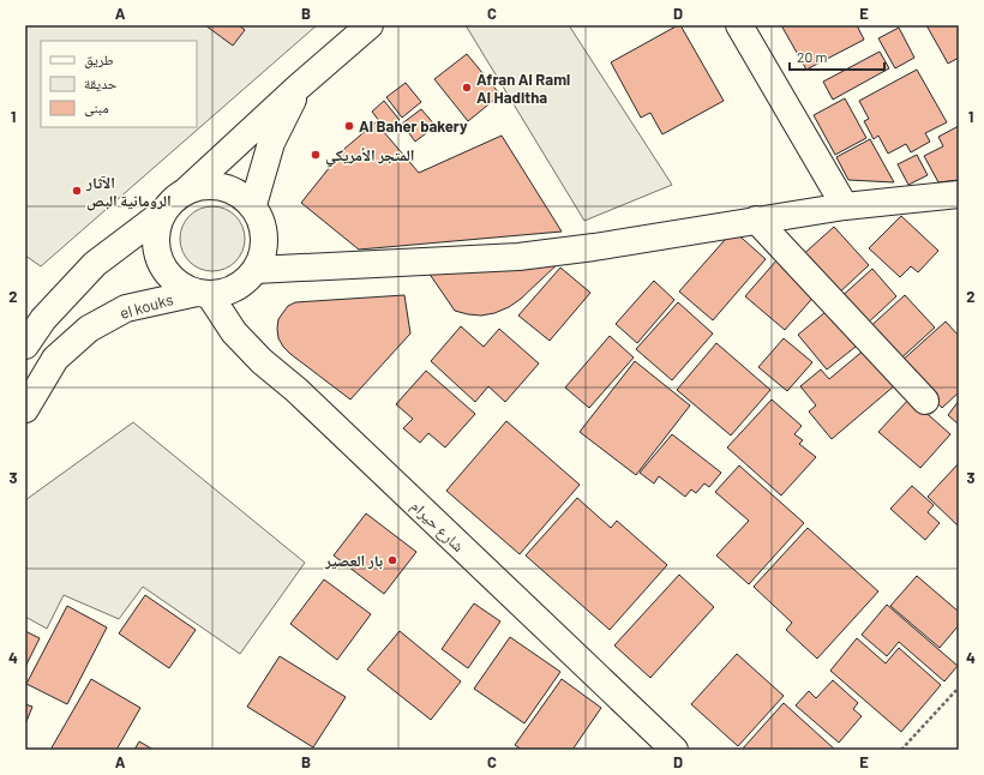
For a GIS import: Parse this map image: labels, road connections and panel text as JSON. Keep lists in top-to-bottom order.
{
  "streets": {
    "street": ["el kouks", "شارع حيرام"]
  },
  "crossings": [
    ["el kouks", "شارع حيرام"]
  ],
  "places": [
    "Afran Al Raml Al Haditha",
    "Al Baher bakery",
    "المتجر الأمريكي",
    "الآثار الرومانية البص",
    "بار العصير"
  ],
  "legend": ["طريق", "حديقة", "مبنى"],
  "scale_bar": "20 m",
  "grid": {
    "columns": [
      "A",
      "B",
      "C",
      "D",
      "E"
    ],
    "rows": [
      "1",
      "2",
      "3",
      "4"
    ]
  }
}
